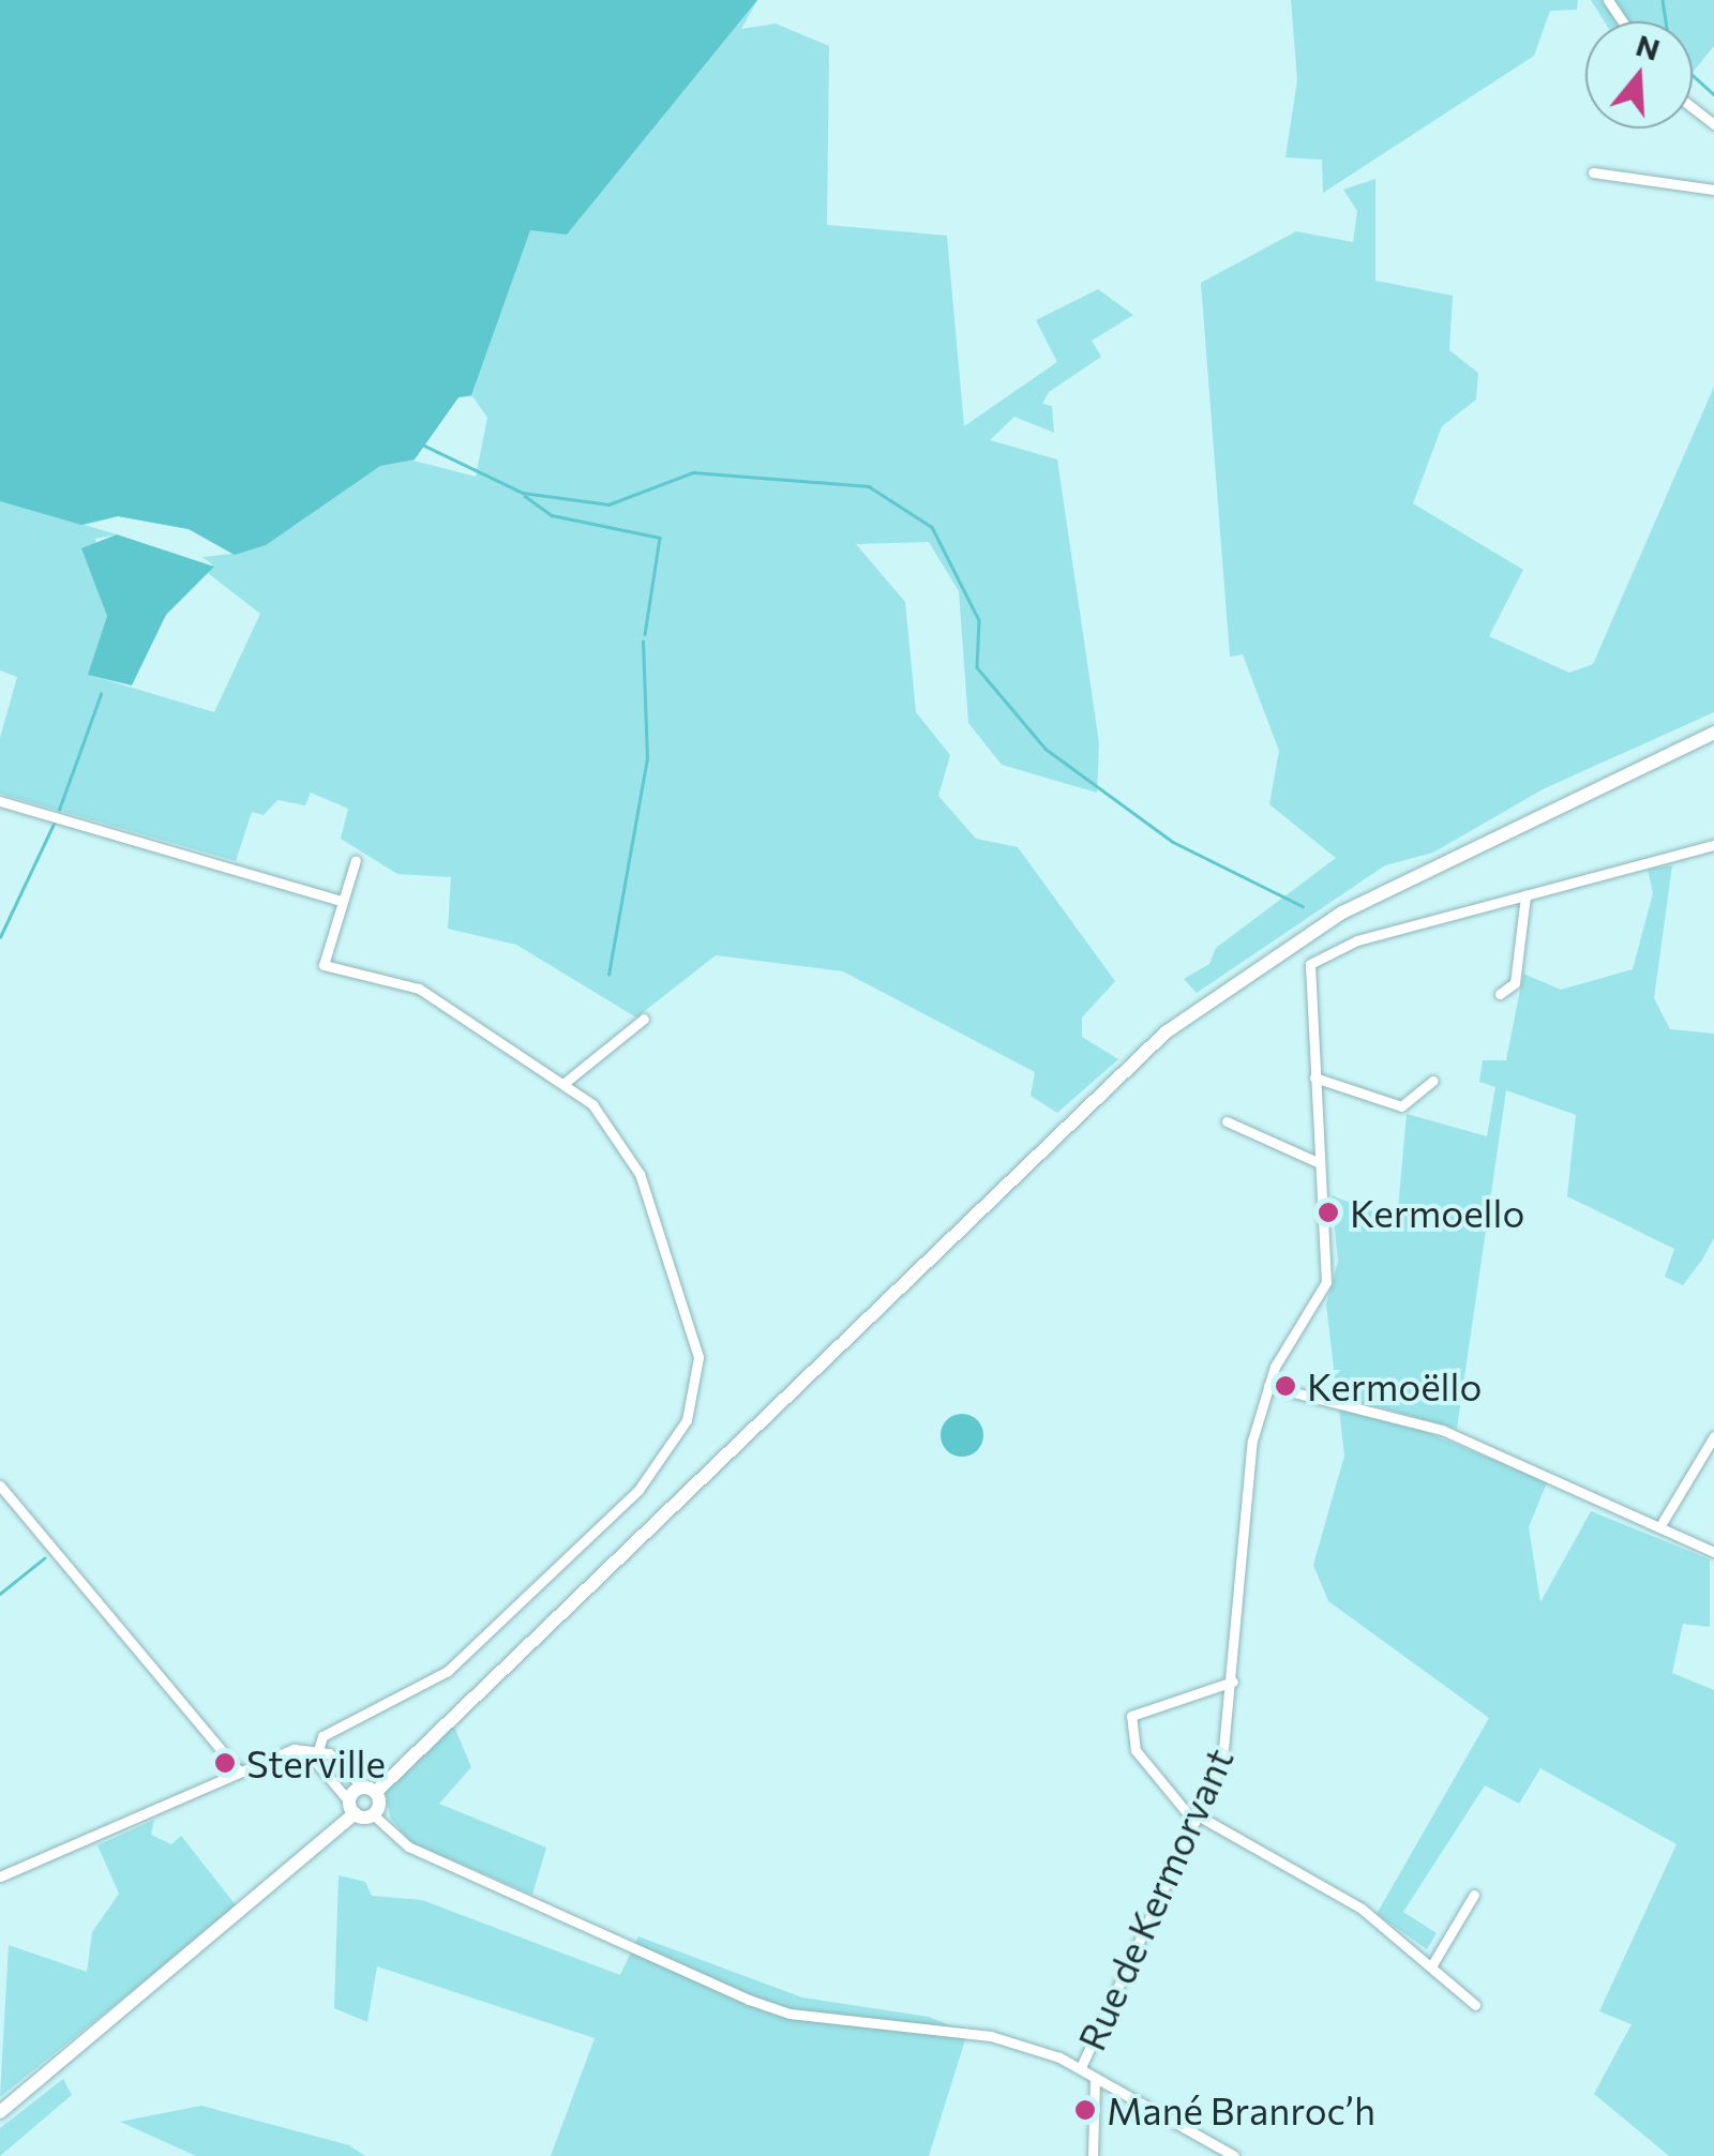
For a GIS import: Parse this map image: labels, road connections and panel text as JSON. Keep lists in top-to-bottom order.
{
  "streets": {
    "street": ["Rue de Kermorvant"]
  },
  "places": [
    "Kermoello",
    "Kermoëllo",
    "Sterville",
    "Mané Branroc’h"
  ],
  "north": "top"
}
